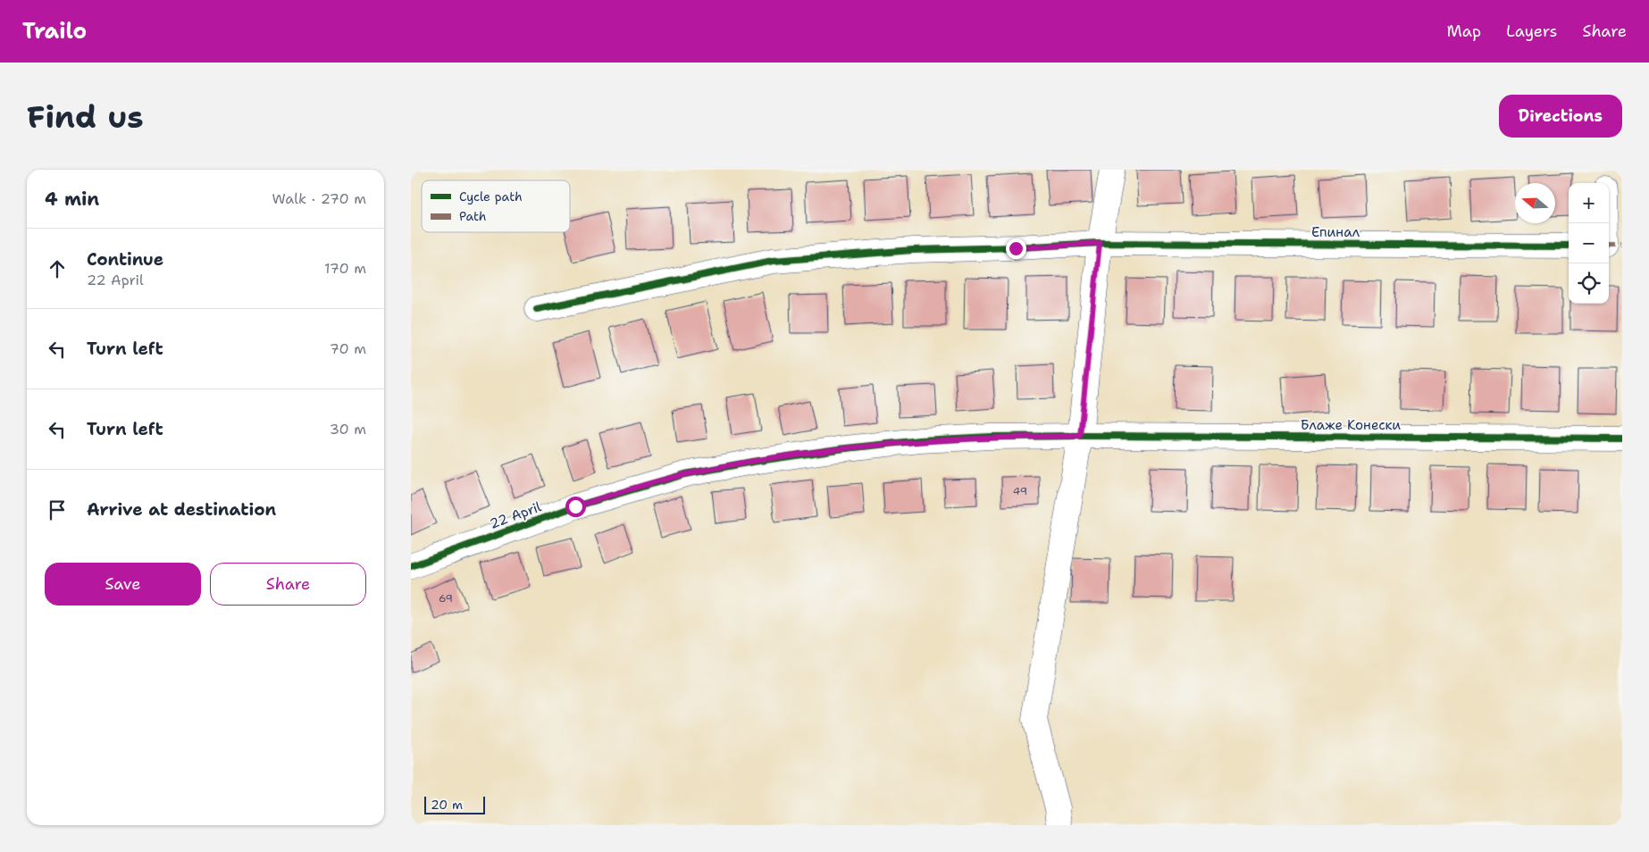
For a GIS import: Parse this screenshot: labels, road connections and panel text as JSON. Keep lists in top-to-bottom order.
{
  "streets": {
    "street": ["Епинал", "Блаже Конески", "22 April"]
  },
  "crossings": [
    ["Блаже Конески", "22 April"]
  ],
  "house_numbers": ["49", "69"],
  "legend": ["Cycle path", "Path"],
  "scale_bar": "20 m",
  "north": "left",
  "page": {
    "header": "Trailo",
    "nav": ["Map", "Layers", "Share"],
    "buttons": [
      "Directions",
      ["Save", "Share"]
    ],
    "title": "Find us",
    "heading": ["4 min", "Walk · 270 m"],
    "map_buttons": ["+", "−"],
    "list": [
      ["Continue", "22 April", "170 m"],
      ["Turn left", "70 m"],
      ["Turn left", "30 m"],
      "Arrive at destination"
    ],
    "scale": "20 m"
  }
}
